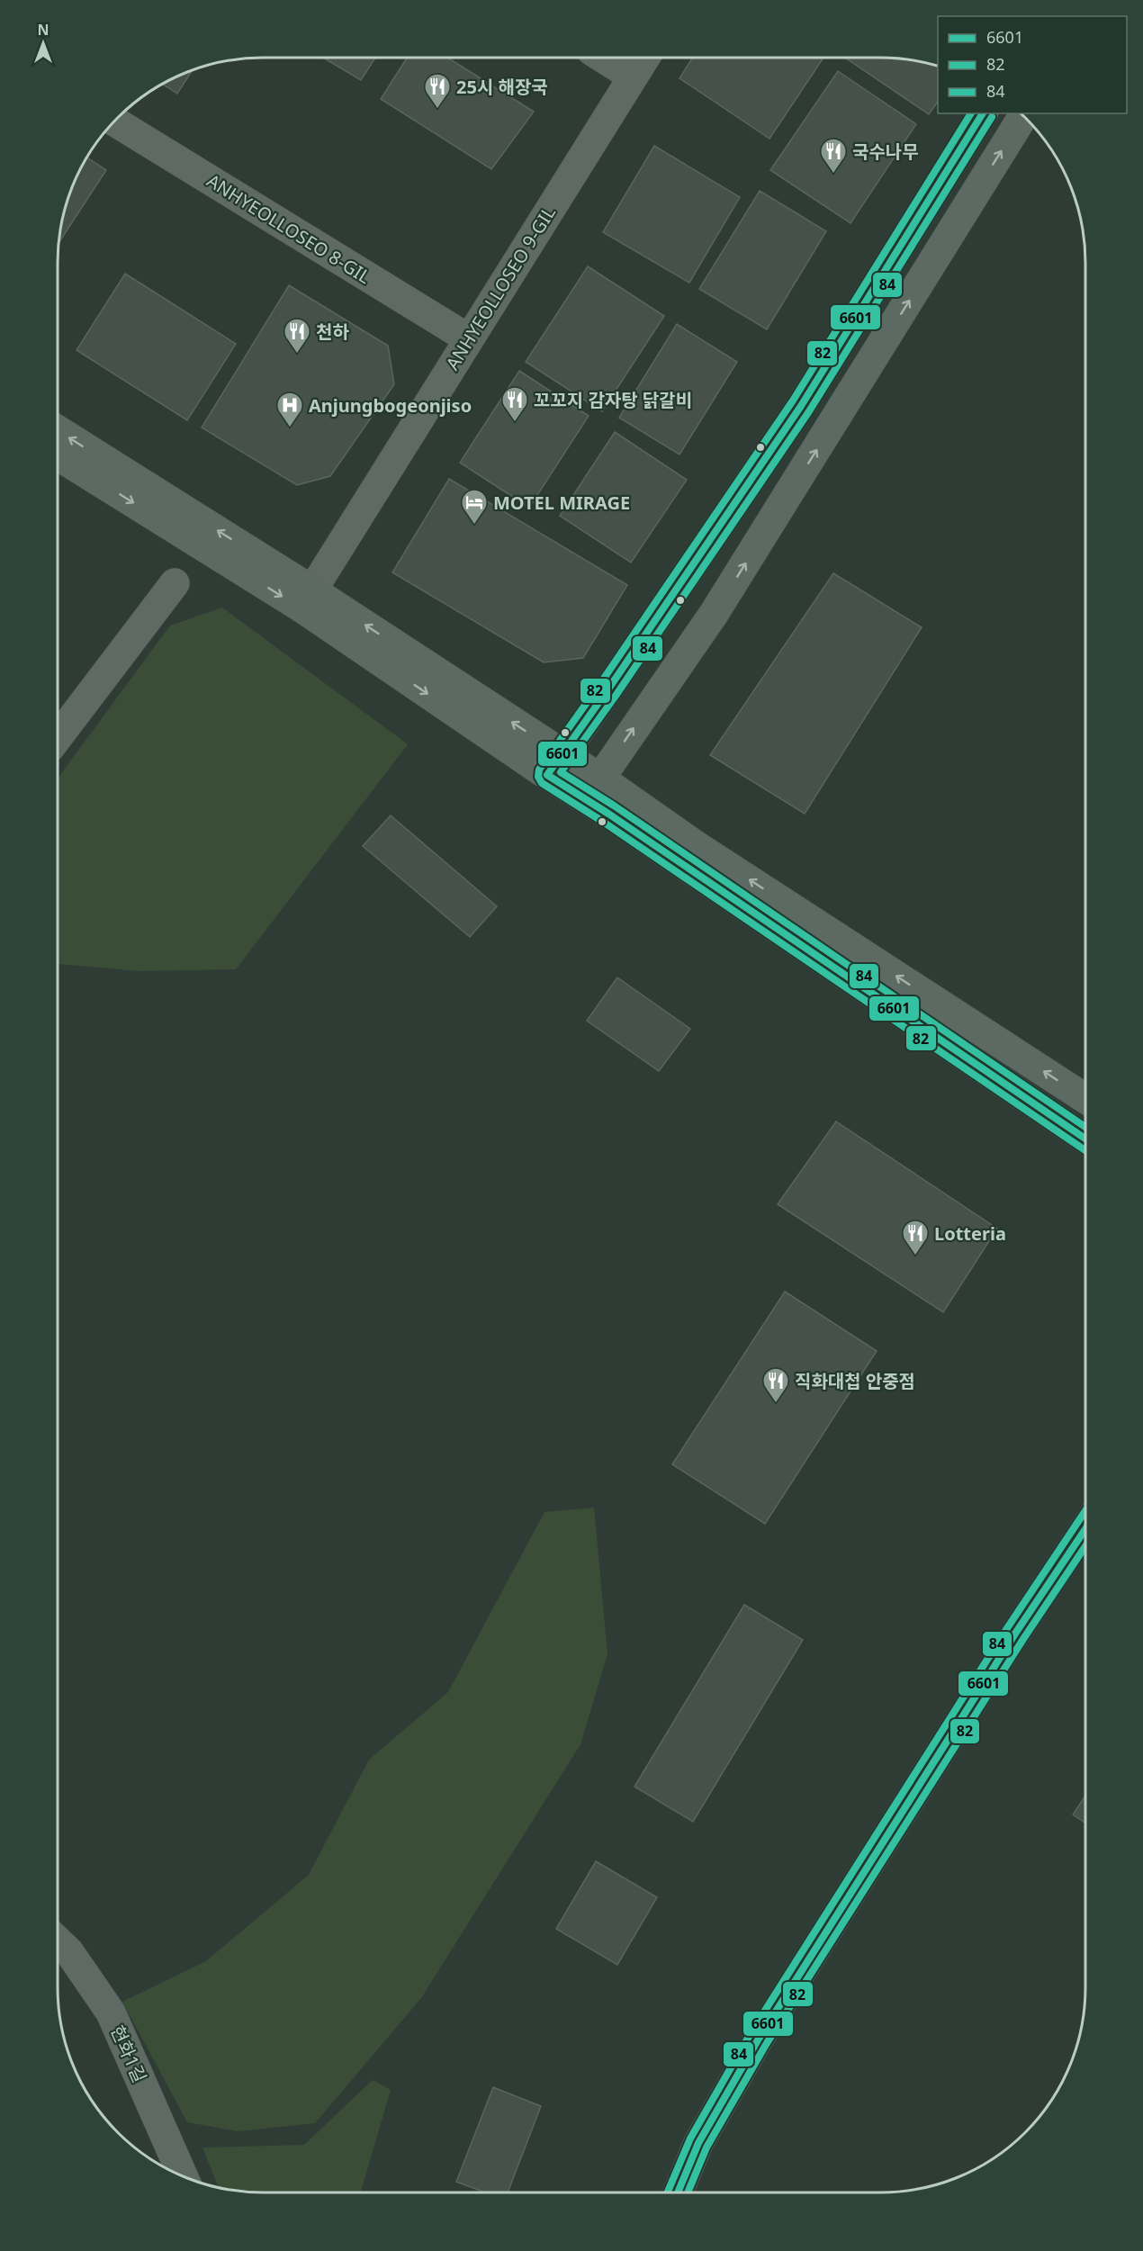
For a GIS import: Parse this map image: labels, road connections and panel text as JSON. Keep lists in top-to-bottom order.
{
  "streets": {
    "street": ["ANHYEOLLOSEO 8-GIL", "ANHYEOLLOSEO 9-GIL", "현화1길"]
  },
  "crossings": [
    ["ANHYEOLLOSEO 8-GIL", "ANHYEOLLOSEO 9-GIL"]
  ],
  "places": {
    "restaurant": [
      "25시 해장국",
      "국수나무",
      "천하",
      "꼬꼬지 감자탕 닭갈비",
      "Lotteria",
      "직화대첩 안중점"
    ],
    "hospital": ["Anjungbogeonjiso"],
    "hotel": ["MOTEL MIRAGE"]
  },
  "lines": ["transit line 6601", "transit line 82", "transit line 84"],
  "legend": ["6601", "82", "84"],
  "north": "top"
}
